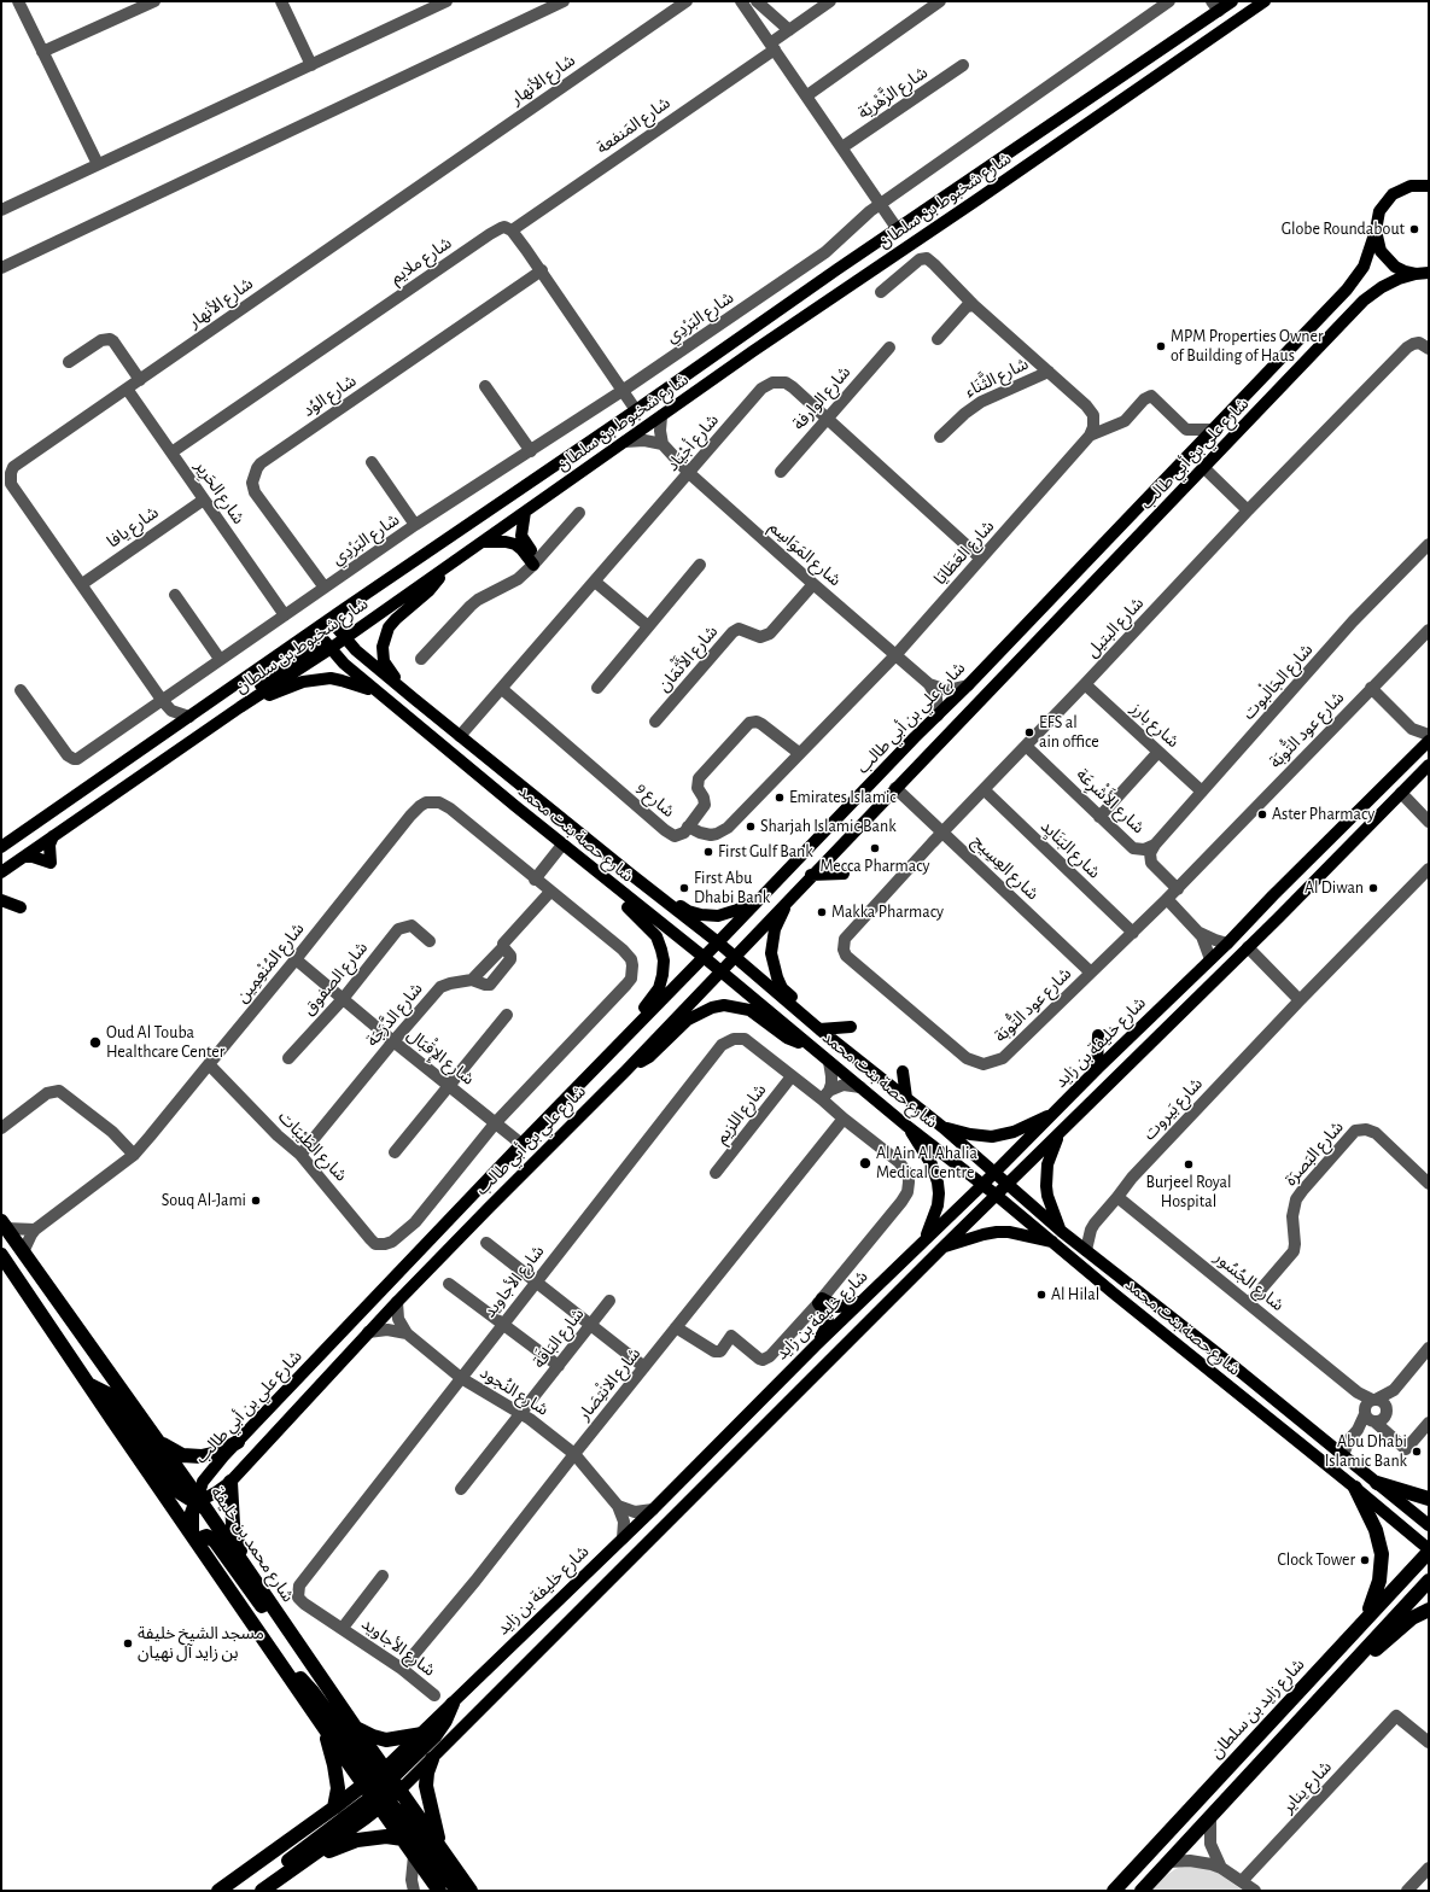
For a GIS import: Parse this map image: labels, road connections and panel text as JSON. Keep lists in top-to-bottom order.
{
  "streets": {
    "highway": ["شارع خليفة بن زايد", "شارع محمد بن خليفة", "شارع زايد بن سلطان"],
    "main road": ["شارع شخبوط بن سلطان", "شارع علي بن أبي طالب", "شارع حصة بنت محمد"],
    "street": [
      "شارع الأنهار",
      "شارع الزَّهْريّة",
      "شارع المَنفعة",
      "شارع ملايم",
      "شارع البَرْدِي",
      "شارع الثَّنَاء",
      "شارع الوُد",
      "شارع الوارفة",
      "شارع أجْيَاد",
      "شارع الحَرِير",
      "شارع يافا",
      "شارع العَطَايَا",
      "شارع المَوَاسِم",
      "شارع البتيل",
      "شارع الأَثْمَان",
      "شارع الجَالْبوت",
      "شارع بارز",
      "شارع عود التُّوبَة",
      "شارع 9",
      "شارع الأَشْرِعَة",
      "شارع البَنَايِد",
      "شارع العِسِيج",
      "شارع المُنْعِمِين",
      "شارع الصفوق",
      "شارع الدَّرَجَة",
      "شارع الإِقْبَال",
      "شارع بَيروت",
      "شارع اللزيم",
      "شارع الطَيْبَات",
      "شارع البَصرَة",
      "شارع الأجاويد",
      "شارع الجُسُور",
      "شارع البَاقَة",
      "شارع الانْتِصَار",
      "شارع النُجود",
      "شارع يناير"
    ]
  },
  "crossings": [
    ["شارع الأنهار", "شارع البَرْدِي"],
    ["شارع الأنهار", "شارع الحَرِير"],
    ["شارع الأنهار", "شارع يافا"],
    ["شارع المَنفعة", "شارع ملايم"],
    ["شارع شخبوط بن سلطان", "شارع حصة بنت محمد"],
    ["شارع ملايم", "شارع الحَرِير"],
    ["شارع البَرْدِي", "شارع الوُد"],
    ["شارع البَرْدِي", "شارع الحَرِير"],
    ["شارع الوارفة", "شارع أجْيَاد"],
    ["شارع أجْيَاد", "شارع العَطَايَا"],
    ["شارع أجْيَاد", "شارع المَوَاسِم"],
    ["شارع أجْيَاد", "شارع 9"],
    ["شارع أجْيَاد", "شارع حصة بنت محمد"],
    ["شارع علي بن أبي طالب", "شارع المَوَاسِم"],
    ["شارع علي بن أبي طالب", "شارع حصة بنت محمد"],
    ["شارع علي بن أبي طالب", "شارع العِسِيج"],
    ["شارع علي بن أبي طالب", "شارع الإِقْبَال"],
    ["شارع علي بن أبي طالب", "شارع النُجود"],
    ["شارع علي بن أبي طالب", "شارع محمد بن خليفة"],
    ["شارع الحَرِير", "شارع يافا"],
    ["شارع العَطَايَا", "شارع المَوَاسِم"],
    ["شارع العَطَايَا", "شارع 9"],
    ["شارع المَوَاسِم", "شارع الأَثْمَان"],
    ["شارع البتيل", "شارع بارز"],
    ["شارع البتيل", "شارع عود التُّوبَة"],
    ["شارع البتيل", "شارع الأَشْرِعَة"],
    ["شارع البتيل", "شارع البَنَايِد"],
    ["شارع البتيل", "شارع العِسِيج"],
    ["شارع الجَالْبوت", "شارع بارز"],
    ["شارع الجَالْبوت", "شارع الأَشْرِعَة"],
    ["شارع عود التُّوبَة", "شارع الأَشْرِعَة"],
    ["شارع عود التُّوبَة", "شارع البَنَايِد"],
    ["شارع عود التُّوبَة", "شارع العِسِيج"],
    ["شارع حصة بنت محمد", "شارع خليفة بن زايد"],
    ["شارع حصة بنت محمد", "شارع بَيروت"],
    ["شارع حصة بنت محمد", "شارع زايد بن سلطان"],
    ["شارع المُنْعِمِين", "شارع الدَّرَجَة"],
    ["شارع المُنْعِمِين", "شارع الإِقْبَال"],
    ["شارع المُنْعِمِين", "شارع الطَيْبَات"],
    ["شارع المُنْعِمِين", "شارع محمد بن خليفة"],
    ["شارع الصفوق", "شارع الإِقْبَال"],
    ["شارع الدَّرَجَة", "شارع الإِقْبَال"],
    ["شارع الدَّرَجَة", "شارع الطَيْبَات"],
    ["شارع خليفة بن زايد", "شارع النُجود"],
    ["شارع خليفة بن زايد", "شارع محمد بن خليفة"],
    ["شارع بَيروت", "شارع الجُسُور"],
    ["شارع اللزيم", "شارع الأجاويد"],
    ["شارع البَصرَة", "شارع الجُسُور"],
    ["شارع الأجاويد", "شارع الانْتِصَار"],
    ["شارع الأجاويد", "شارع النُجود"],
    ["شارع البَاقَة", "شارع النُجود"],
    ["شارع الانْتِصَار", "شارع النُجود"]
  ],
  "places": [
    "Globe Roundabout",
    "MPM Properties Owner of Building of Haus",
    "EFS al ain office",
    "Emirates Islamic",
    "Aster Pharmacy",
    "Sharjah Islamic Bank",
    "Mecca Pharmacy",
    "First Gulf Bank",
    "First Abu Dhabi Bank",
    "Al Diwan",
    "Makka Pharmacy",
    "Oud Al Touba Healthcare Center",
    "Al Ain Al Ahalia Medical Centre",
    "Burjeel Royal Hospital",
    "Souq Al-Jami",
    "Al Hilal",
    "Abu Dhabi Islamic Bank",
    "Clock Tower",
    "مسجد الشيخ خليفة بن زايد آل نهيان"
  ]
}
